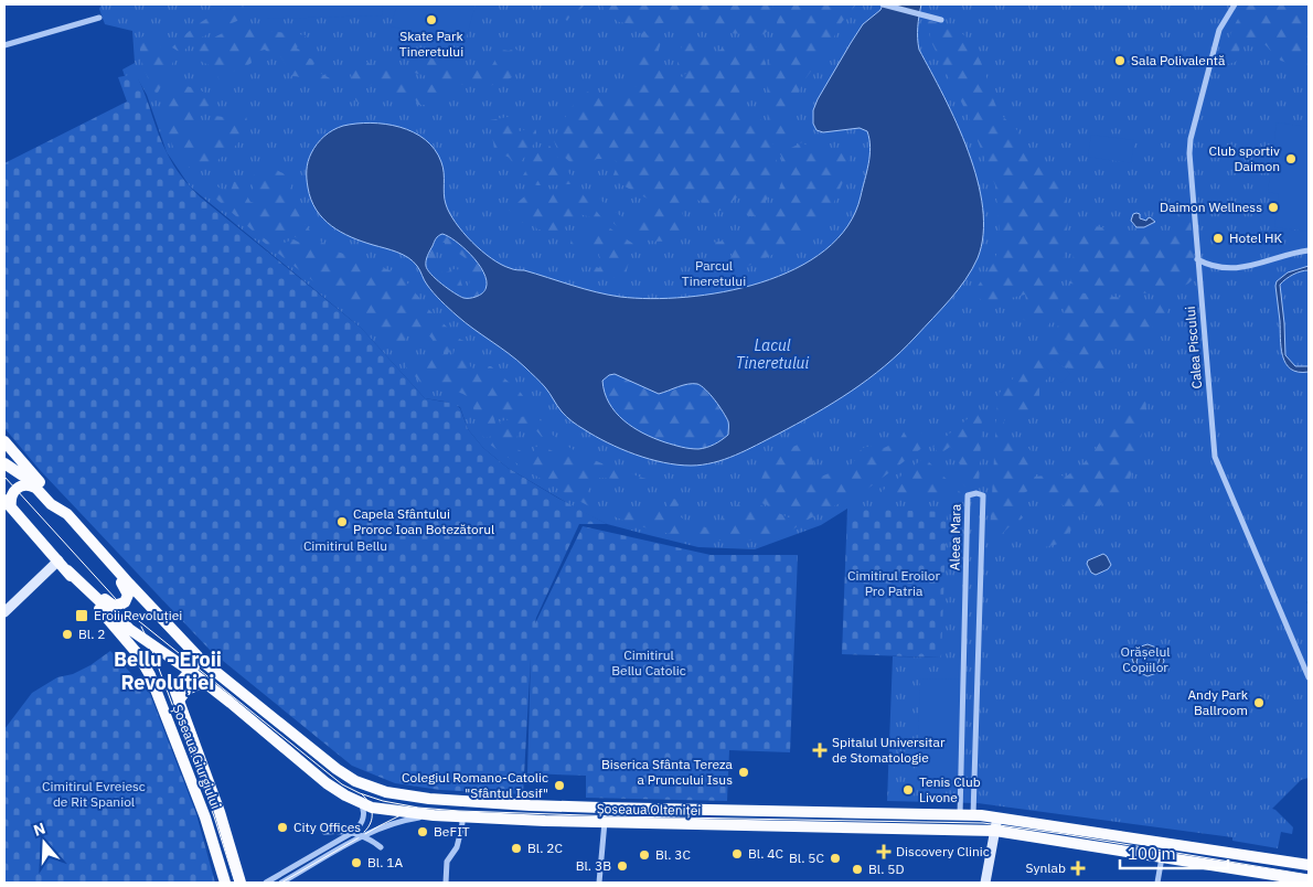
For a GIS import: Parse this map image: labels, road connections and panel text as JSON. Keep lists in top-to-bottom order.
{
  "streets": {
    "main road": ["Șoseaua Giurgiului", "Șoseaua Olteniței"],
    "street": ["Calea Piscului", "Aleea Mara"]
  },
  "crossings": [
    ["Aleea Mara", "Șoseaua Olteniței"],
    ["Șoseaua Giurgiului", "Șoseaua Olteniței"]
  ],
  "districts": ["Bellu - Eroii Revoluției"],
  "water": ["Lacul Tineretului"],
  "parks": [
    "Parcul Tineretului",
    "Cimitirul Bellu",
    "Cimitirul Eroilor Pro Patria",
    "Orășelul Copiilor",
    "Cimitirul Bellu Catolic",
    "Cimitirul Evreiesc de Rit Spaniol"
  ],
  "places": {
    "other": [
      "Skate Park Tineretului",
      "Sala Polivalentă",
      "Club sportiv Daimon",
      "Daimon Wellness",
      "Hotel HK",
      "Capela Sfântului Proroc Ioan Botezătorul",
      "Bl. 2",
      "Andy Park Ballroom",
      "Biserica Sfânta Tereza a Pruncului Isus",
      "Colegiul Romano-Catolic \"Sfântul Iosif\"",
      "Tenis Club Livone",
      "City Offices",
      "BeFIT",
      "Bl. 2C",
      "Bl. 4C",
      "Bl. 3C",
      "Bl. 5C",
      "Bl. 1A",
      "Bl. 3B",
      "Bl. 5D"
    ],
    "transit": ["Eroii Revoluției"],
    "health": ["Spitalul Universitar de Stomatologie", "Discovery Clinic", "Synlab"]
  },
  "scale_bar": "100 m",
  "north": "top"
}
